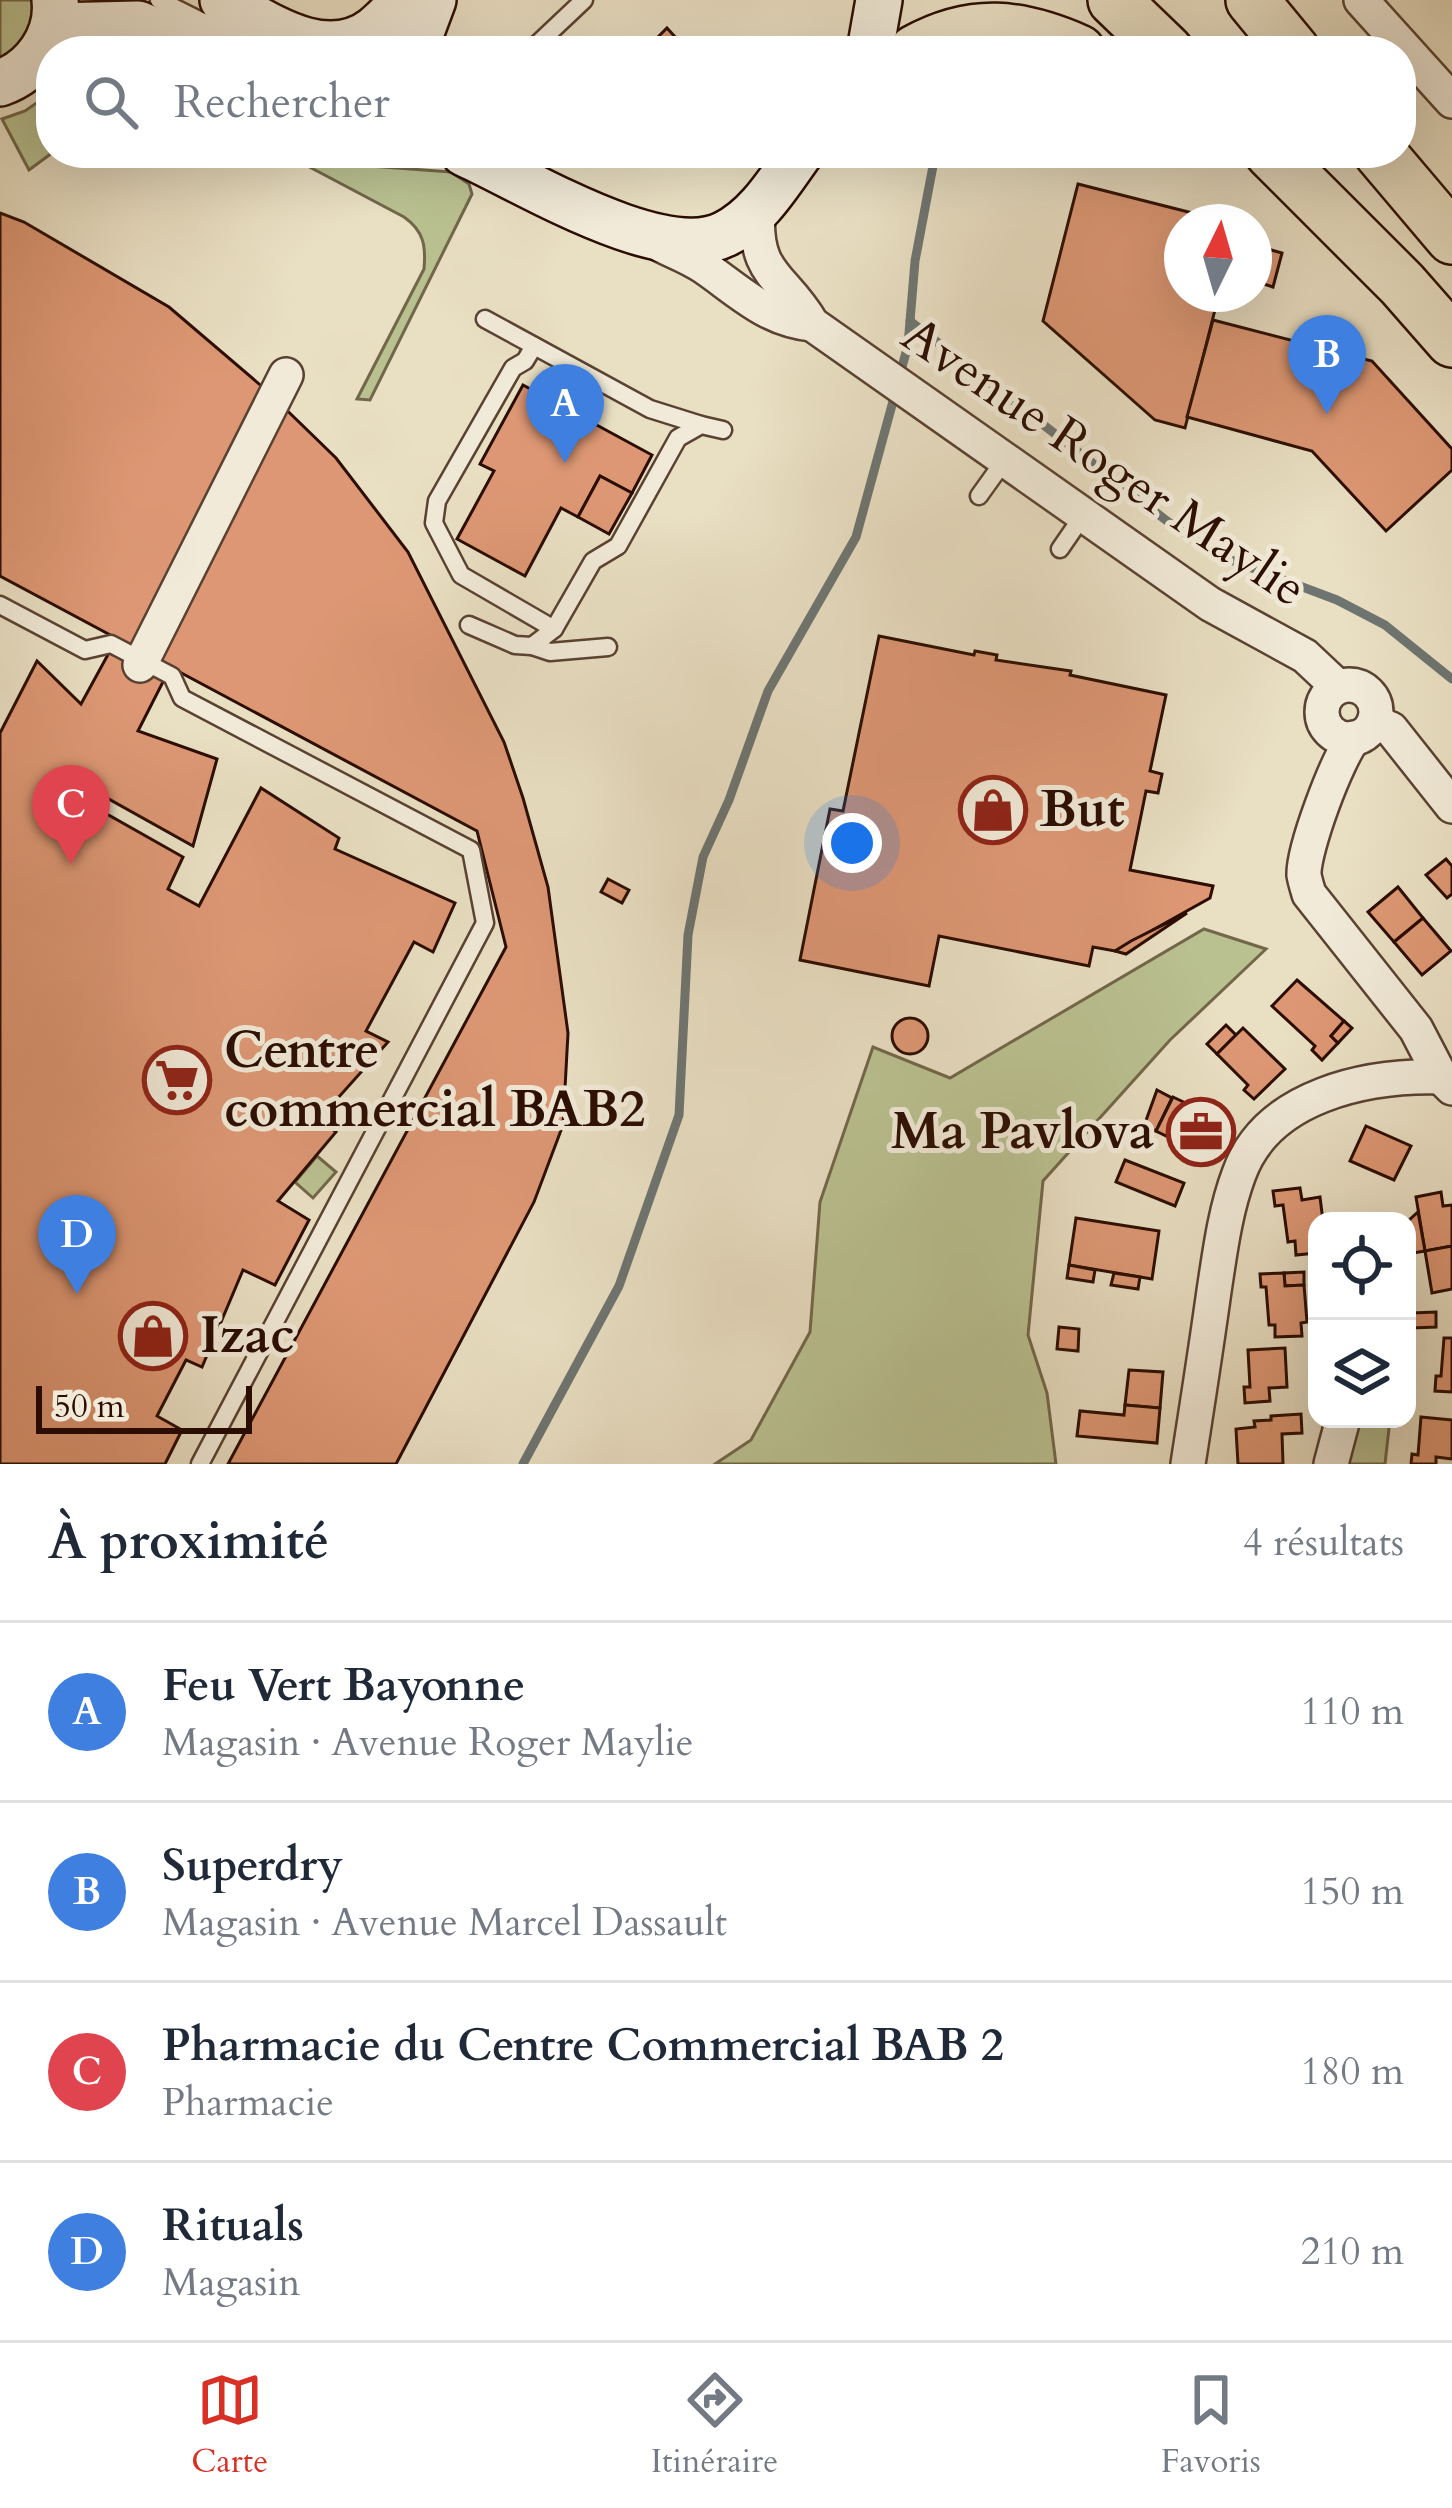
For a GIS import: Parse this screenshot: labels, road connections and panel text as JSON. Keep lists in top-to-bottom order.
{
  "streets": {
    "street": ["Avenue Roger Maylie"]
  },
  "places": {
    "shop": ["But", "Izac"],
    "supermarket": ["Centre commercial BAB2"],
    "office": ["Ma Pavlova"]
  },
  "scale_bar": "50 m",
  "north": "top",
  "page": {
    "search": "Rechercher",
    "pins": [
      "B",
      "A",
      "C",
      "D"
    ],
    "scale": "50 m",
    "heading": ["À proximité", "4 résultats"],
    "list": [
      {
        "mark": "A",
        "name": "Feu Vert Bayonne",
        "note": "Magasin · Avenue Roger Maylie",
        "value": "110 m"
      },
      {
        "mark": "B",
        "name": "Superdry",
        "note": "Magasin · Avenue Marcel Dassault",
        "value": "150 m"
      },
      {
        "mark": "C",
        "name": "Pharmacie du Centre Commercial BAB 2",
        "note": "Pharmacie",
        "value": "180 m"
      },
      {
        "mark": "D",
        "name": "Rituals",
        "note": "Magasin",
        "value": "210 m"
      }
    ],
    "nav": ["Carte", "Itinéraire", "Favoris"]
  }
}
